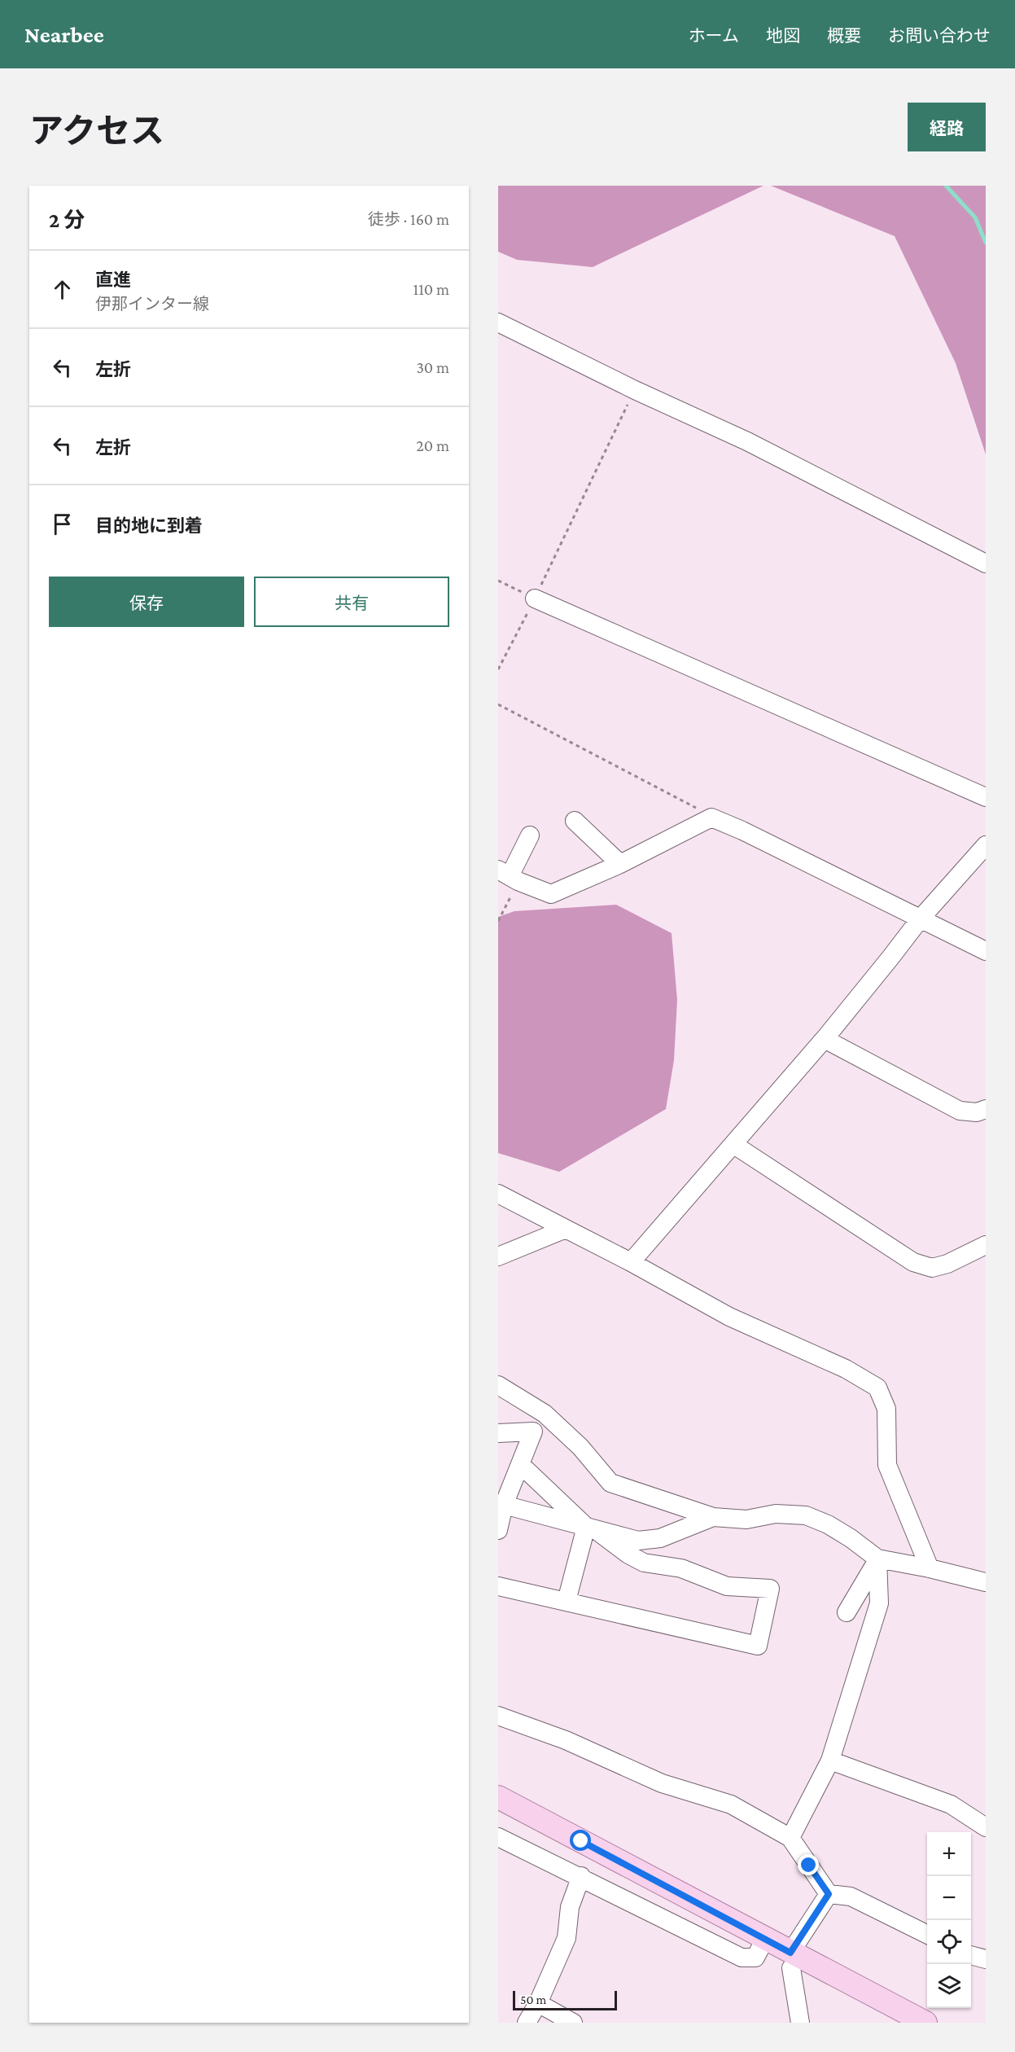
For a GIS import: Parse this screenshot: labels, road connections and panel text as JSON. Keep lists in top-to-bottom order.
{
  "scale_bar": "50 m",
  "page": {
    "header": "Nearbee",
    "nav": [
      "ホーム",
      "地図",
      "概要",
      "お問い合わせ"
    ],
    "title": "アクセス",
    "buttons": [
      "経路",
      ["保存", "共有"]
    ],
    "heading": ["2 分", "徒歩 · 160 m"],
    "list": [
      ["直進", "伊那インター線", "110 m"],
      ["左折", "30 m"],
      ["左折", "20 m"],
      "目的地に到着"
    ],
    "map_buttons": ["+", "−"],
    "scale": "50 m"
  }
}
